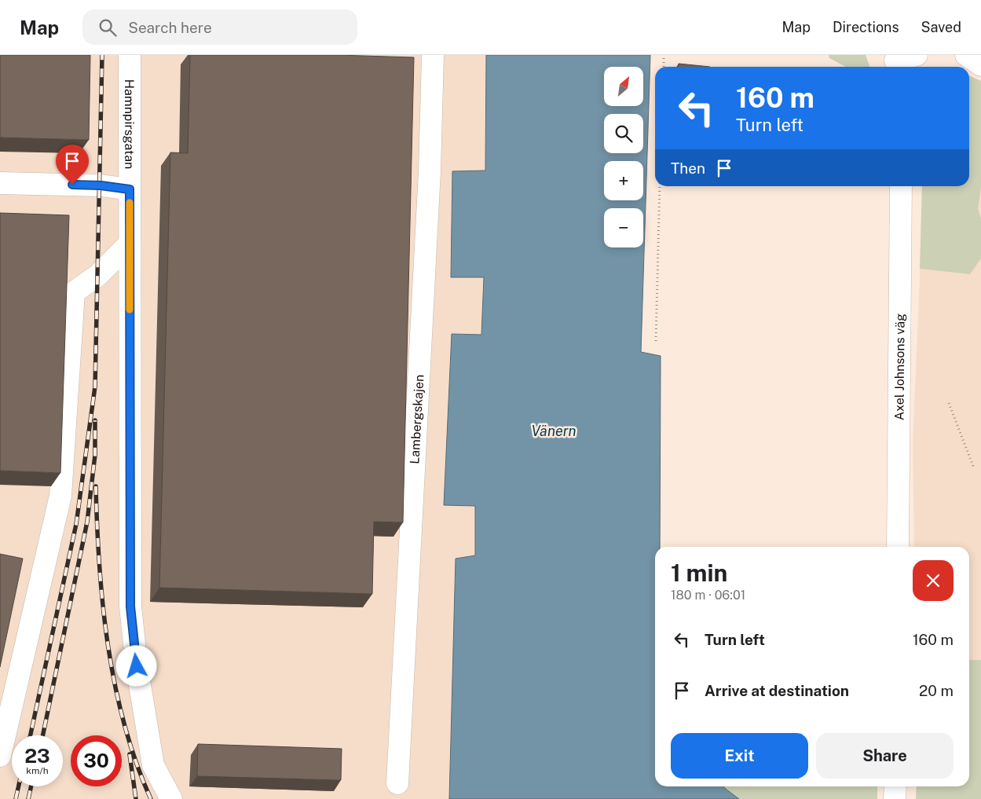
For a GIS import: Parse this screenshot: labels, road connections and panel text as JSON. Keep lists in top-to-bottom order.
{
  "streets": {
    "street": ["Hamnpirsgatan", "Axel Johnsons väg", "Lambergskajen"]
  },
  "water": ["Vänern"],
  "north": "top right",
  "page": {
    "header": "Map",
    "search": "Search here",
    "nav": ["Map", "Directions", "Saved"],
    "map_buttons": ["+", "−"],
    "turn": ["160 m", "Turn left"],
    "then": "Then",
    "heading": ["1 min", "180 m · 06:01"],
    "list": [
      {
        "name": "Turn left",
        "value": "160 m"
      },
      {
        "name": "Arrive at destination",
        "value": "20 m"
      }
    ],
    "buttons": ["Exit", "Share"],
    "speed": "23 km/h",
    "limit": "30"
  }
}
